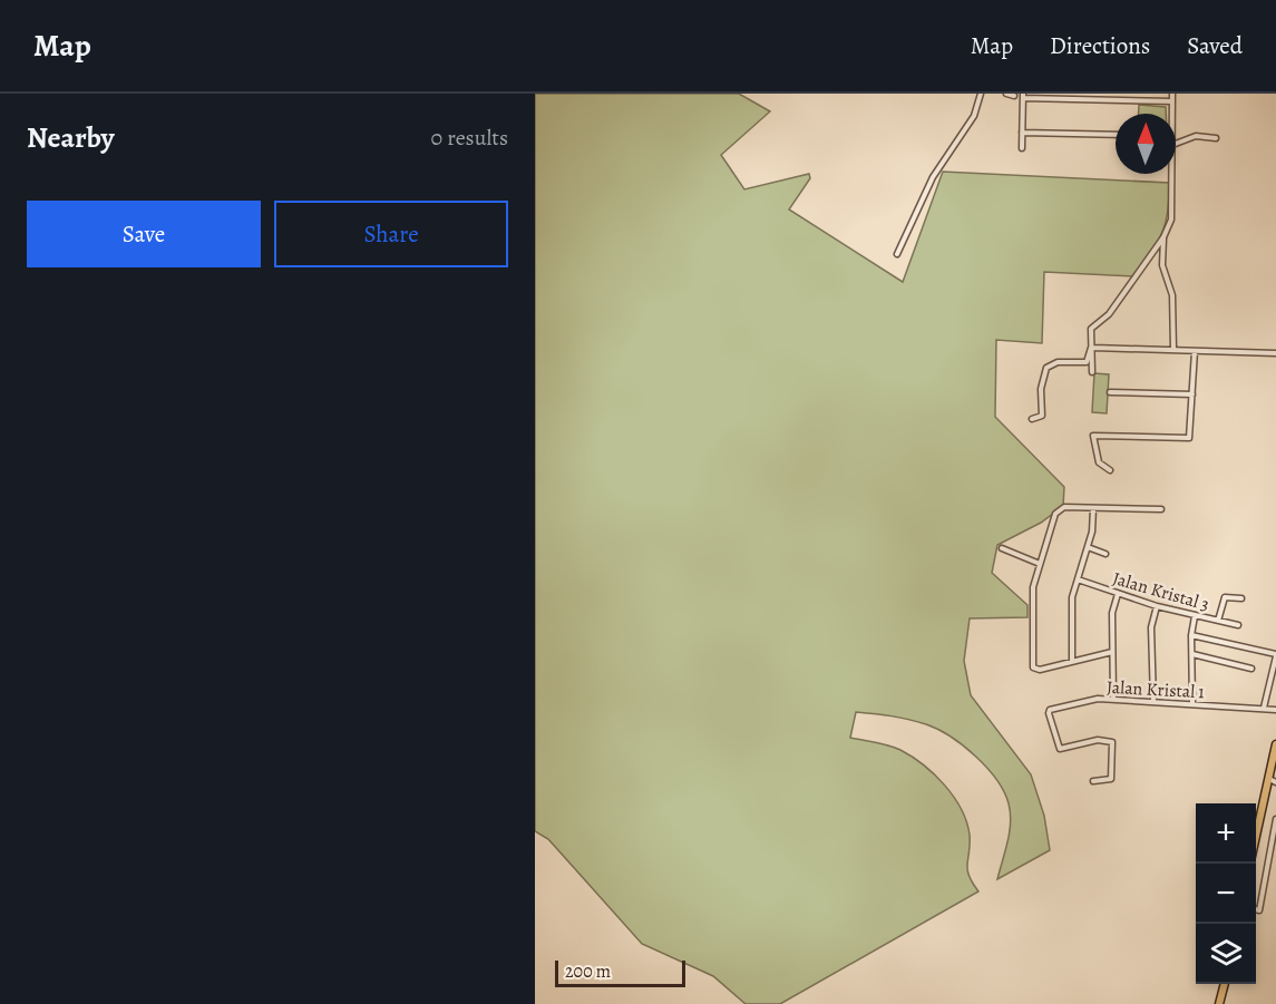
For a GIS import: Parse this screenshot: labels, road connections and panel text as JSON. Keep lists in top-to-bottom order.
{
  "streets": {
    "street": ["Jalan Kristal 3", "Jalan Kristal 1"]
  },
  "scale_bar": "200 m",
  "north": "top",
  "page": {
    "header": "Map",
    "nav": ["Map", "Directions", "Saved"],
    "heading": ["Nearby", "0 results"],
    "buttons": ["Save", "Share"],
    "map_buttons": ["+", "−"],
    "scale": "200 m"
  }
}
